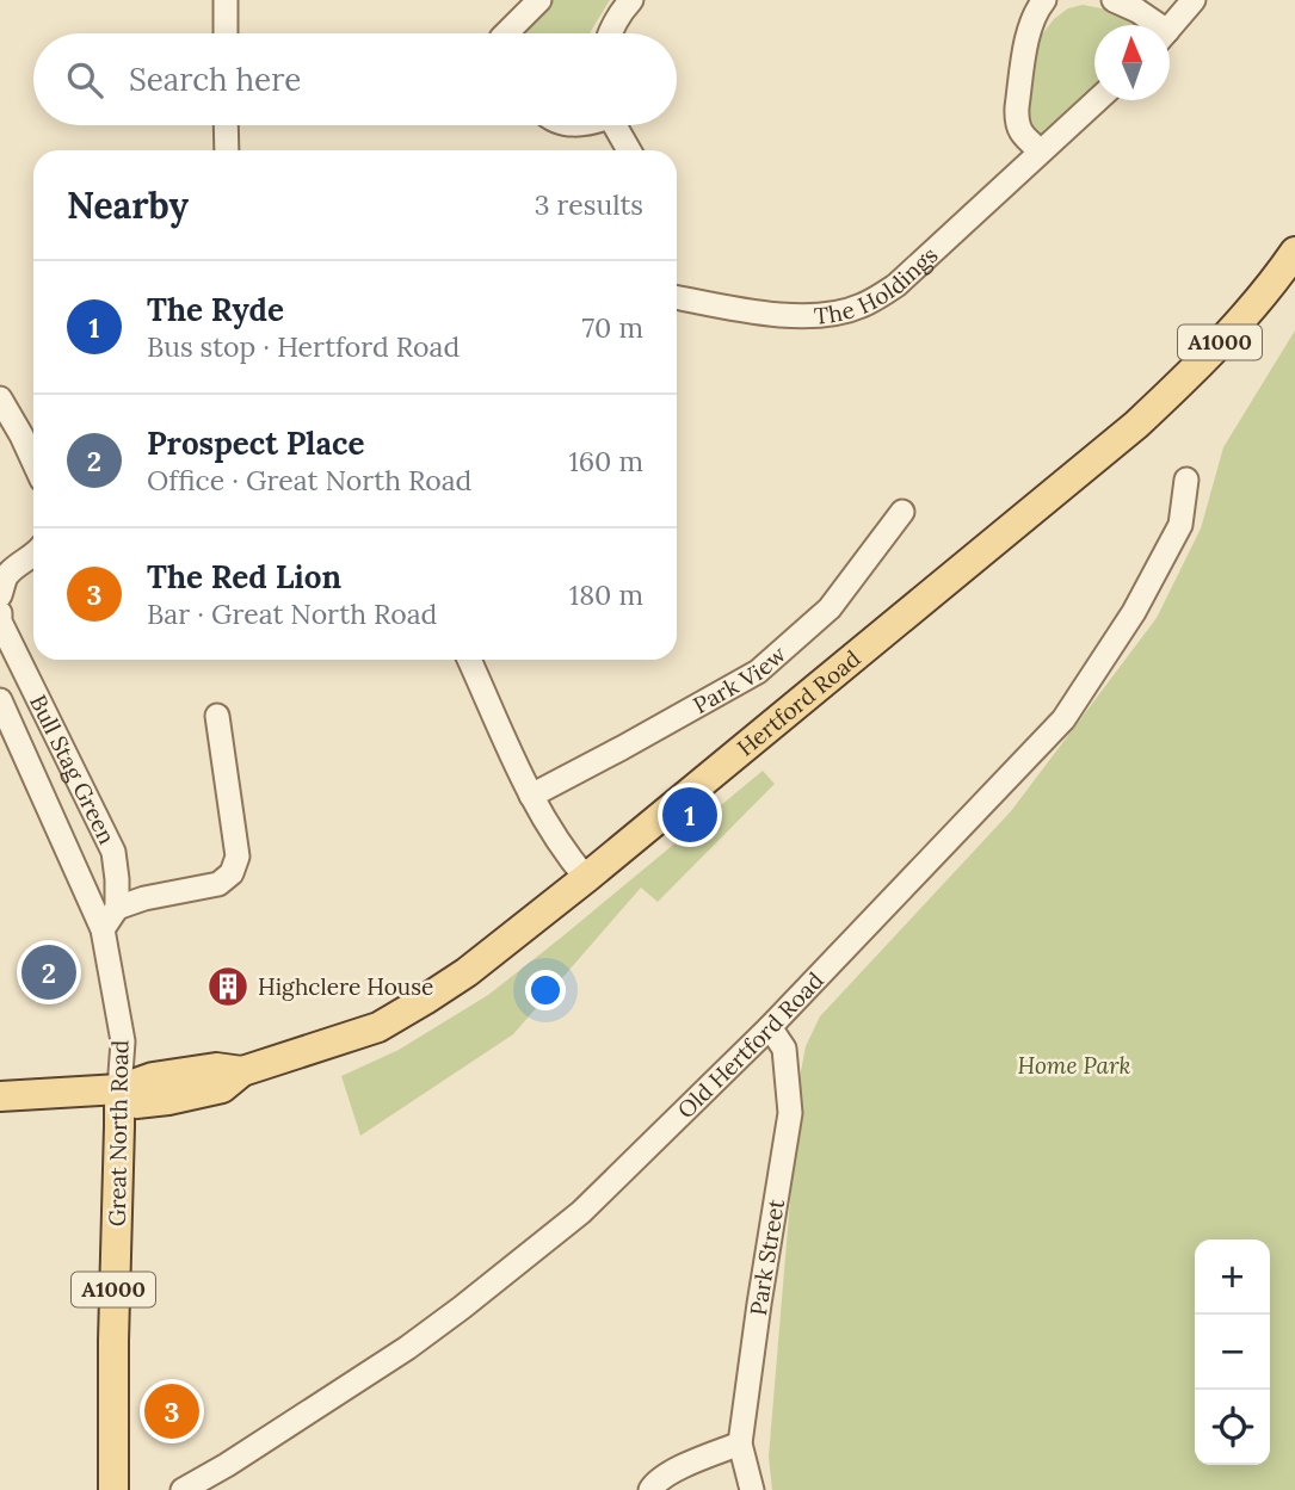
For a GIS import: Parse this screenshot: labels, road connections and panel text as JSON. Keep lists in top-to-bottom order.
{
  "streets": {
    "main road": ["A1000", "Hertford Road", "Great North Road"],
    "street": [
      "The Holdings",
      "Park View",
      "Bull Stag Green",
      "Old Hertford Road",
      "Park Street"
    ]
  },
  "crossings": [
    ["Hertford Road", "Great North Road"],
    ["Old Hertford Road", "Park Street"]
  ],
  "parks": ["Home Park"],
  "places": {
    "building": ["Highclere House"]
  },
  "north": "top",
  "page": {
    "search": "Search here",
    "heading": ["Nearby", "3 results"],
    "list": [
      {
        "mark": "1",
        "name": "The Ryde",
        "note": "Bus stop · Hertford Road",
        "value": "70 m"
      },
      {
        "mark": "2",
        "name": "Prospect Place",
        "note": "Office · Great North Road",
        "value": "160 m"
      },
      {
        "mark": "3",
        "name": "The Red Lion",
        "note": "Bar · Great North Road",
        "value": "180 m"
      }
    ],
    "pins": ["1", "2", "3"],
    "map_buttons": ["+", "−"]
  }
}
